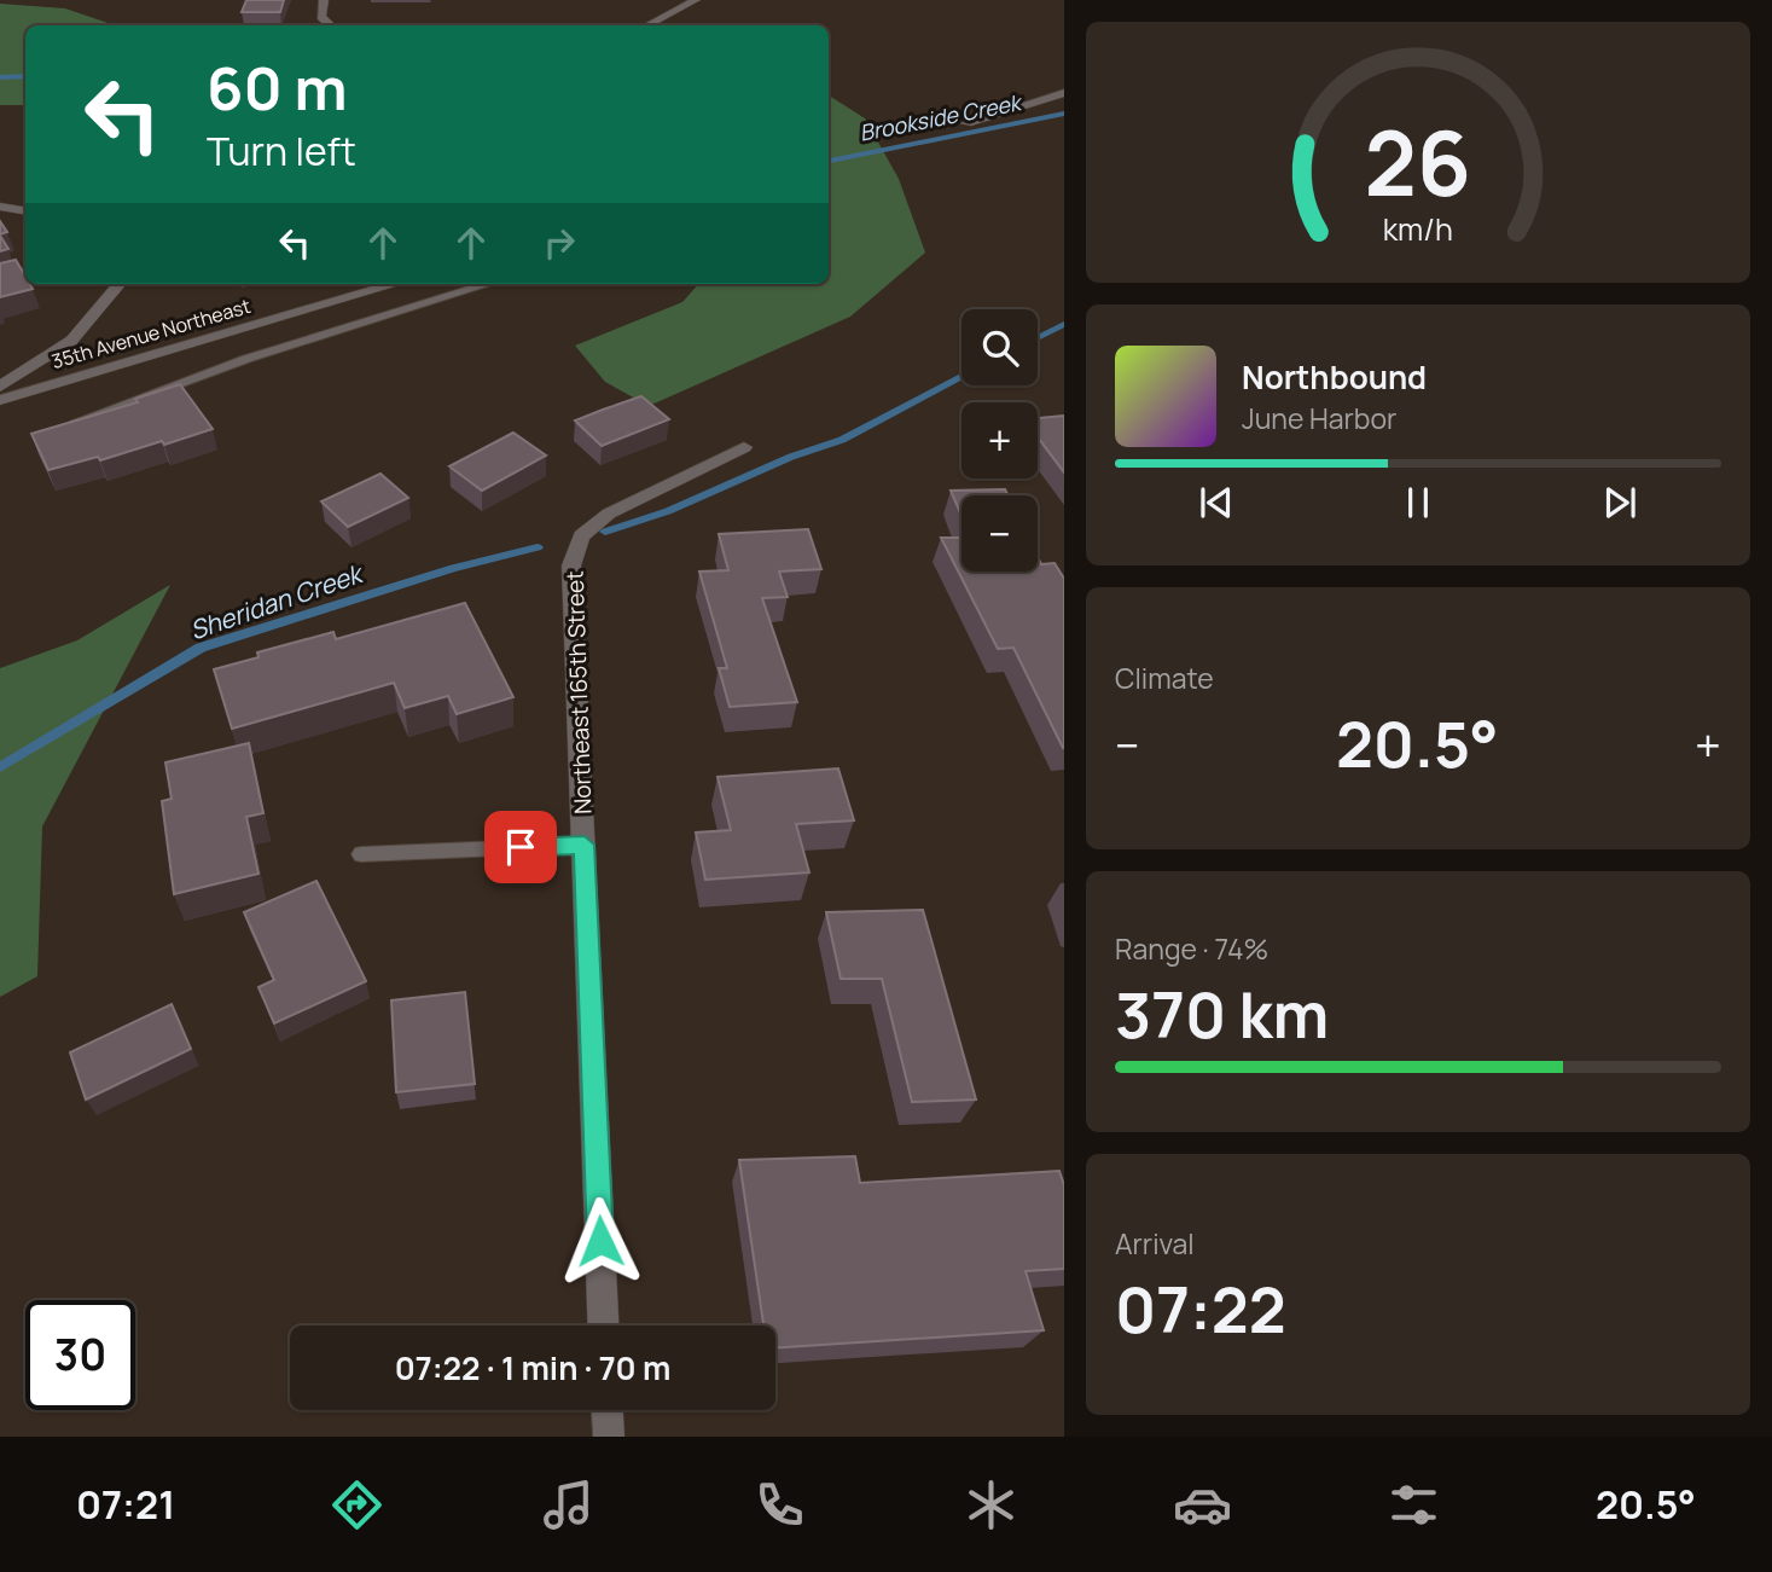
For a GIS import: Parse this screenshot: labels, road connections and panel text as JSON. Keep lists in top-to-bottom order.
{
  "streets": {
    "street": ["35th Avenue Northeast", "Northeast 165th Street"]
  },
  "water": ["Brookside Creek", "Sheridan Creek"],
  "page": {
    "turn": ["60 m", "Turn left"],
    "map_buttons": ["+", "−"],
    "song": ["Northbound", "June Harbor"],
    "tile": [
      "Climate",
      ["Range · 74%", "370 km"],
      ["Arrival", "07:22"]
    ],
    "heat": ["−", "20.5°", "+"],
    "limit": "30",
    "trip": "07:22 · 1 min · 70 m",
    "tabs": ["07:21", "20.5°"],
    "gauge": ["26", "km/h"]
  }
}
